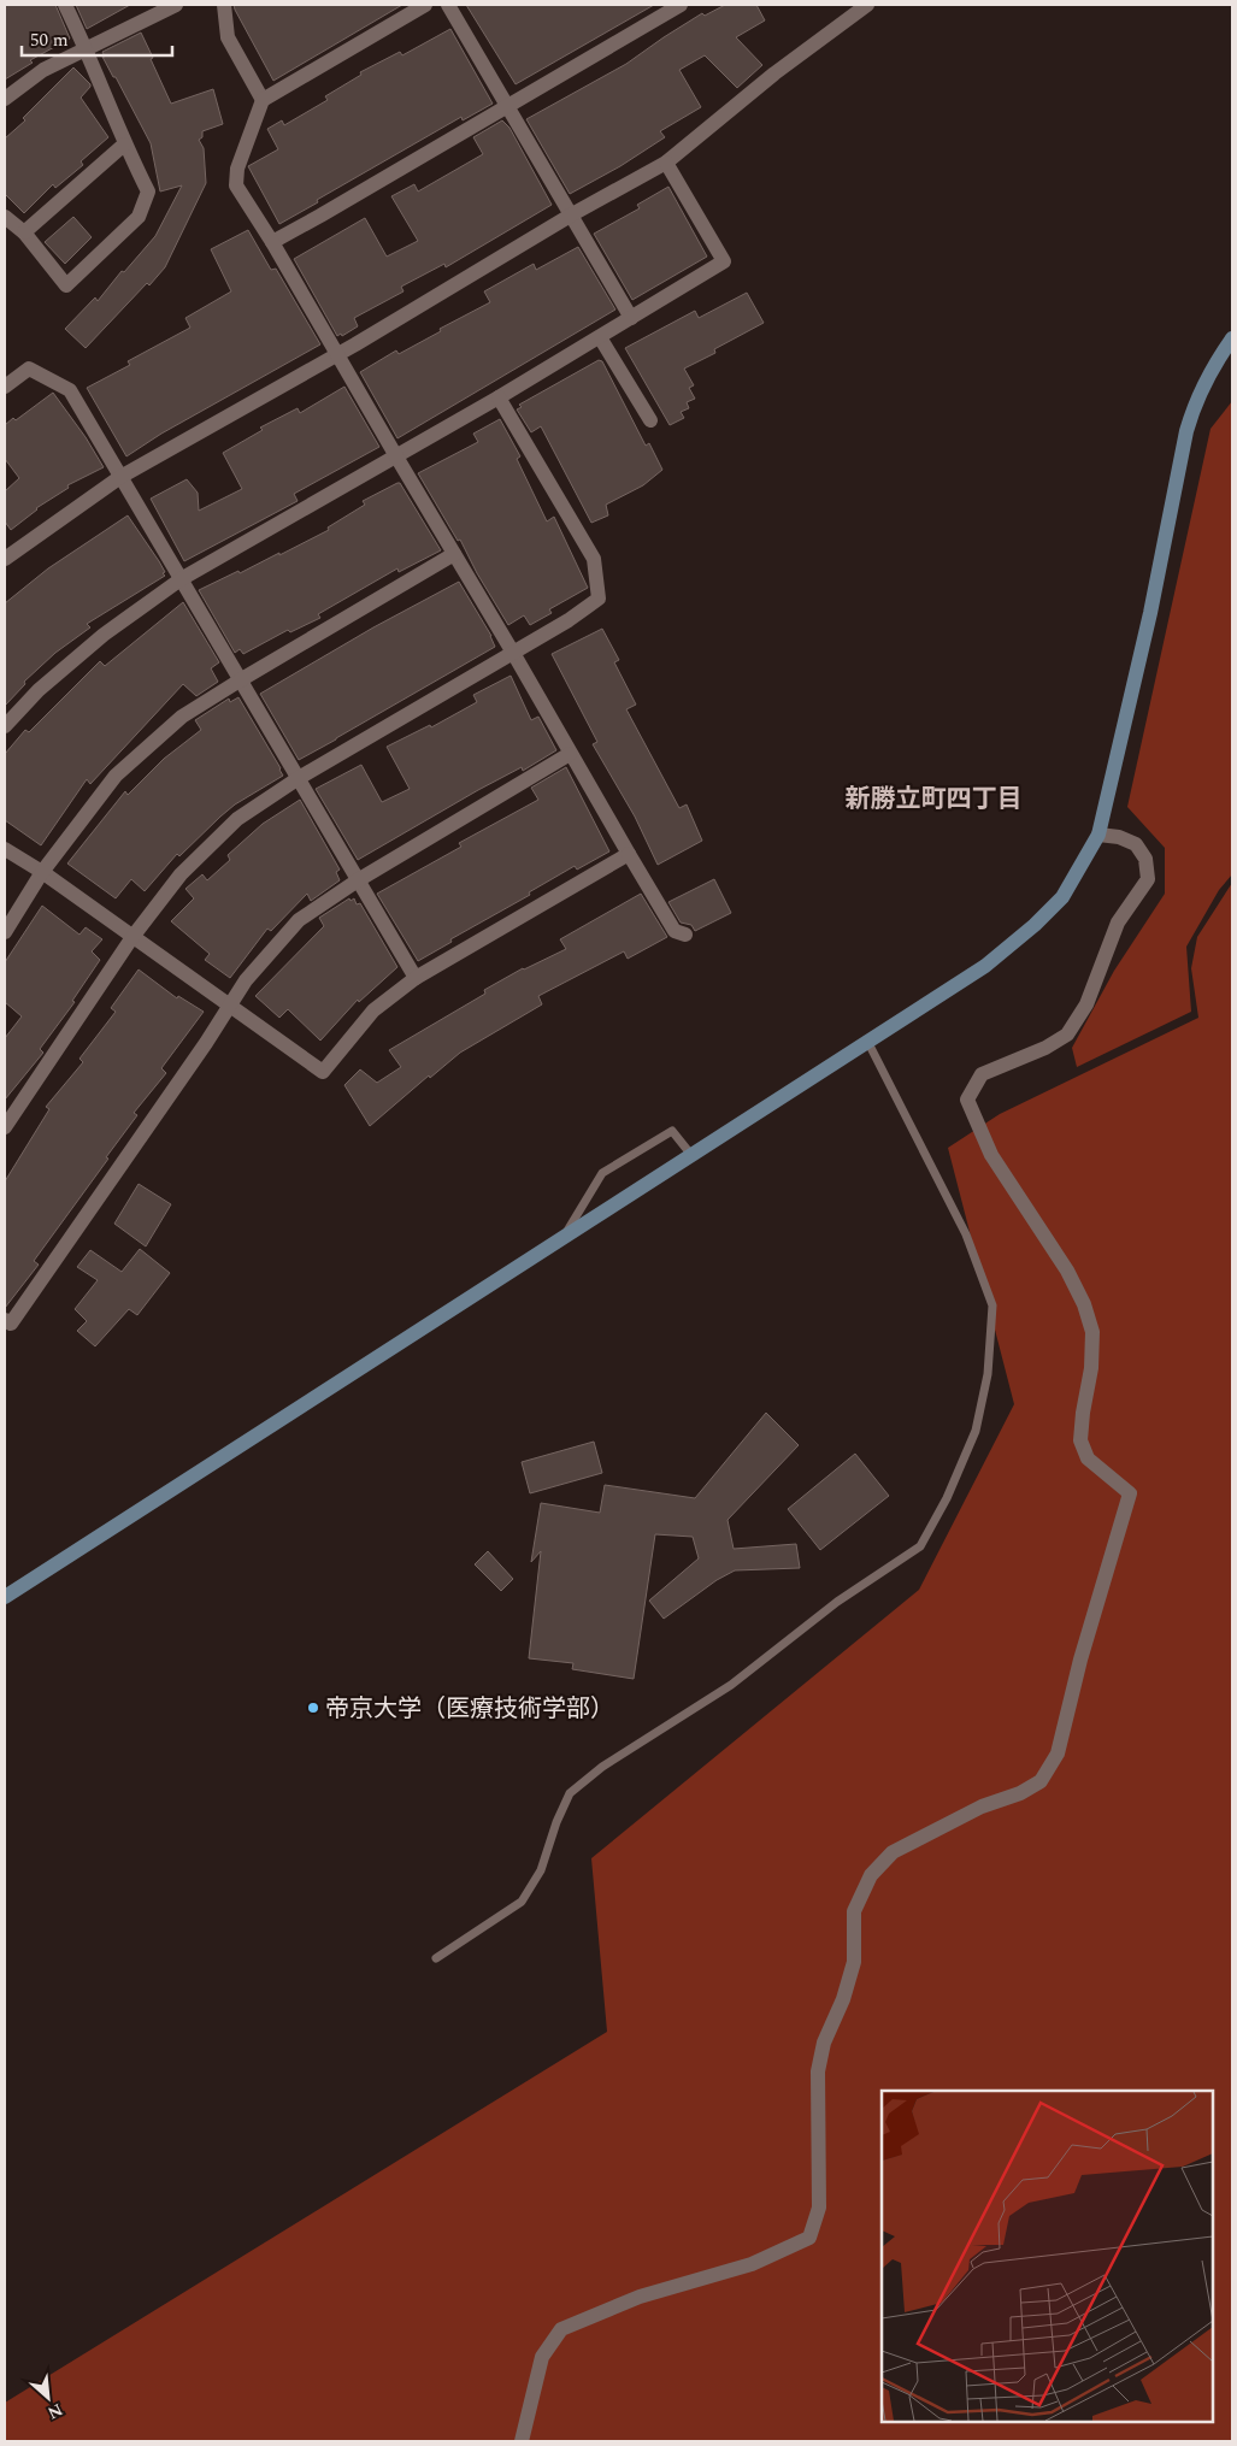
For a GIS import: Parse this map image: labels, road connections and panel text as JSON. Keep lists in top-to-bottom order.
{
  "districts": ["新勝立町四丁目"],
  "places": ["帝京大学（医療技術学部）"],
  "scale_bar": "50 m",
  "north": "bottom right"
}
